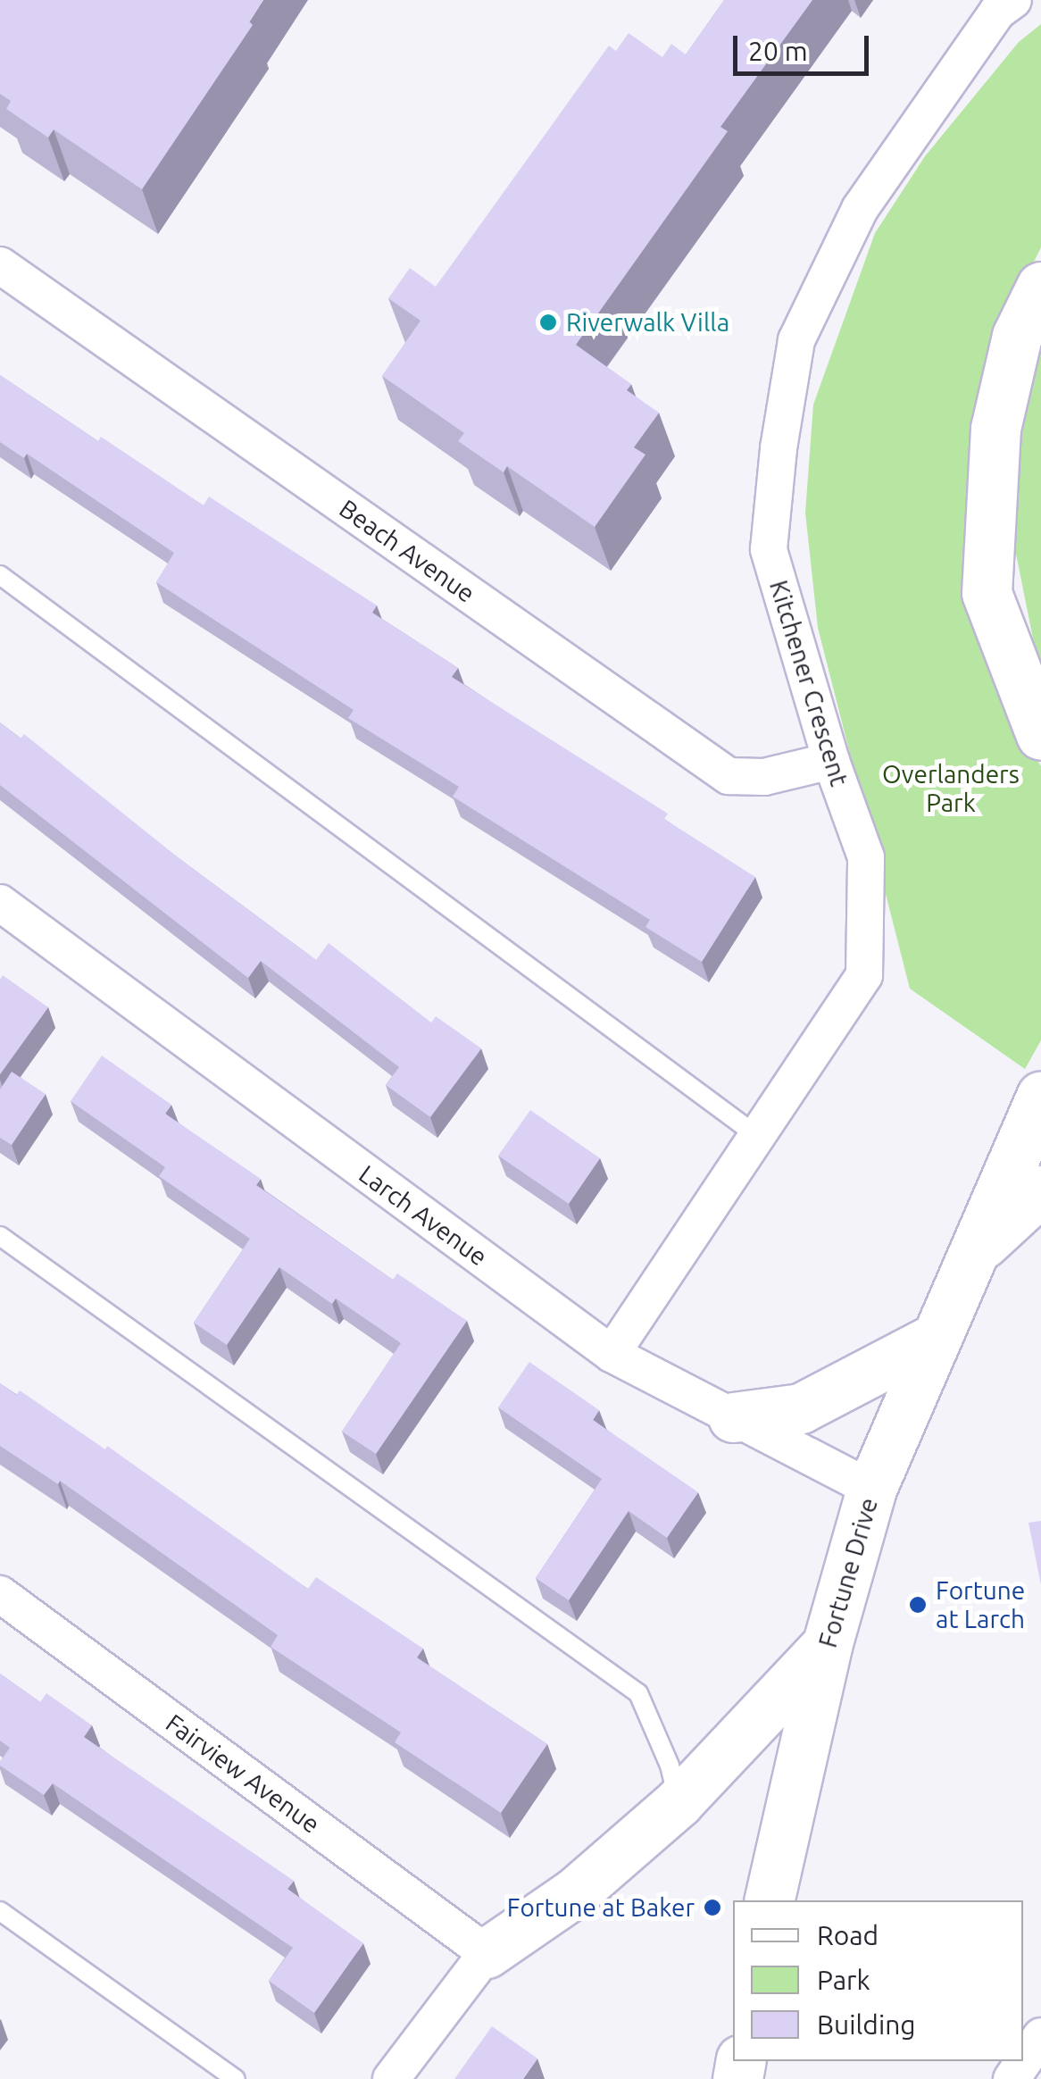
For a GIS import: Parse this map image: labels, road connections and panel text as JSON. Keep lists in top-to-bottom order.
{
  "streets": {
    "main road": ["Fortune Drive"],
    "street": [
      "Beach Avenue",
      "Kitchener Crescent",
      "Larch Avenue",
      "Fairview Avenue"
    ]
  },
  "crossings": [
    ["Beach Avenue", "Kitchener Crescent"],
    ["Kitchener Crescent", "Larch Avenue"],
    ["Larch Avenue", "Fortune Drive"]
  ],
  "parks": ["Overlanders Park"],
  "places": ["Riverwalk Villa", "Fortune at Larch", "Fortune at Baker"],
  "legend": ["Road", "Park", "Building"],
  "scale_bar": "20 m"
}
